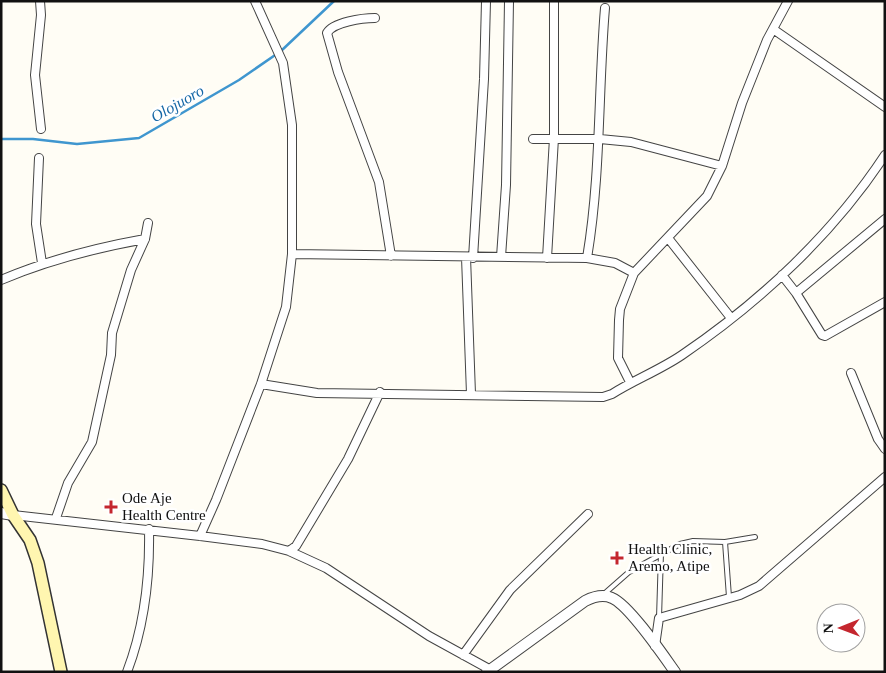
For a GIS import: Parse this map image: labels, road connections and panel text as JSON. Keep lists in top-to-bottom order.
{
  "water": ["Olojuoro"],
  "places": {
    "health": ["Ode Aje Health Centre", "Health Clinic, Aremo, Atipe"]
  },
  "north": "left"
}
